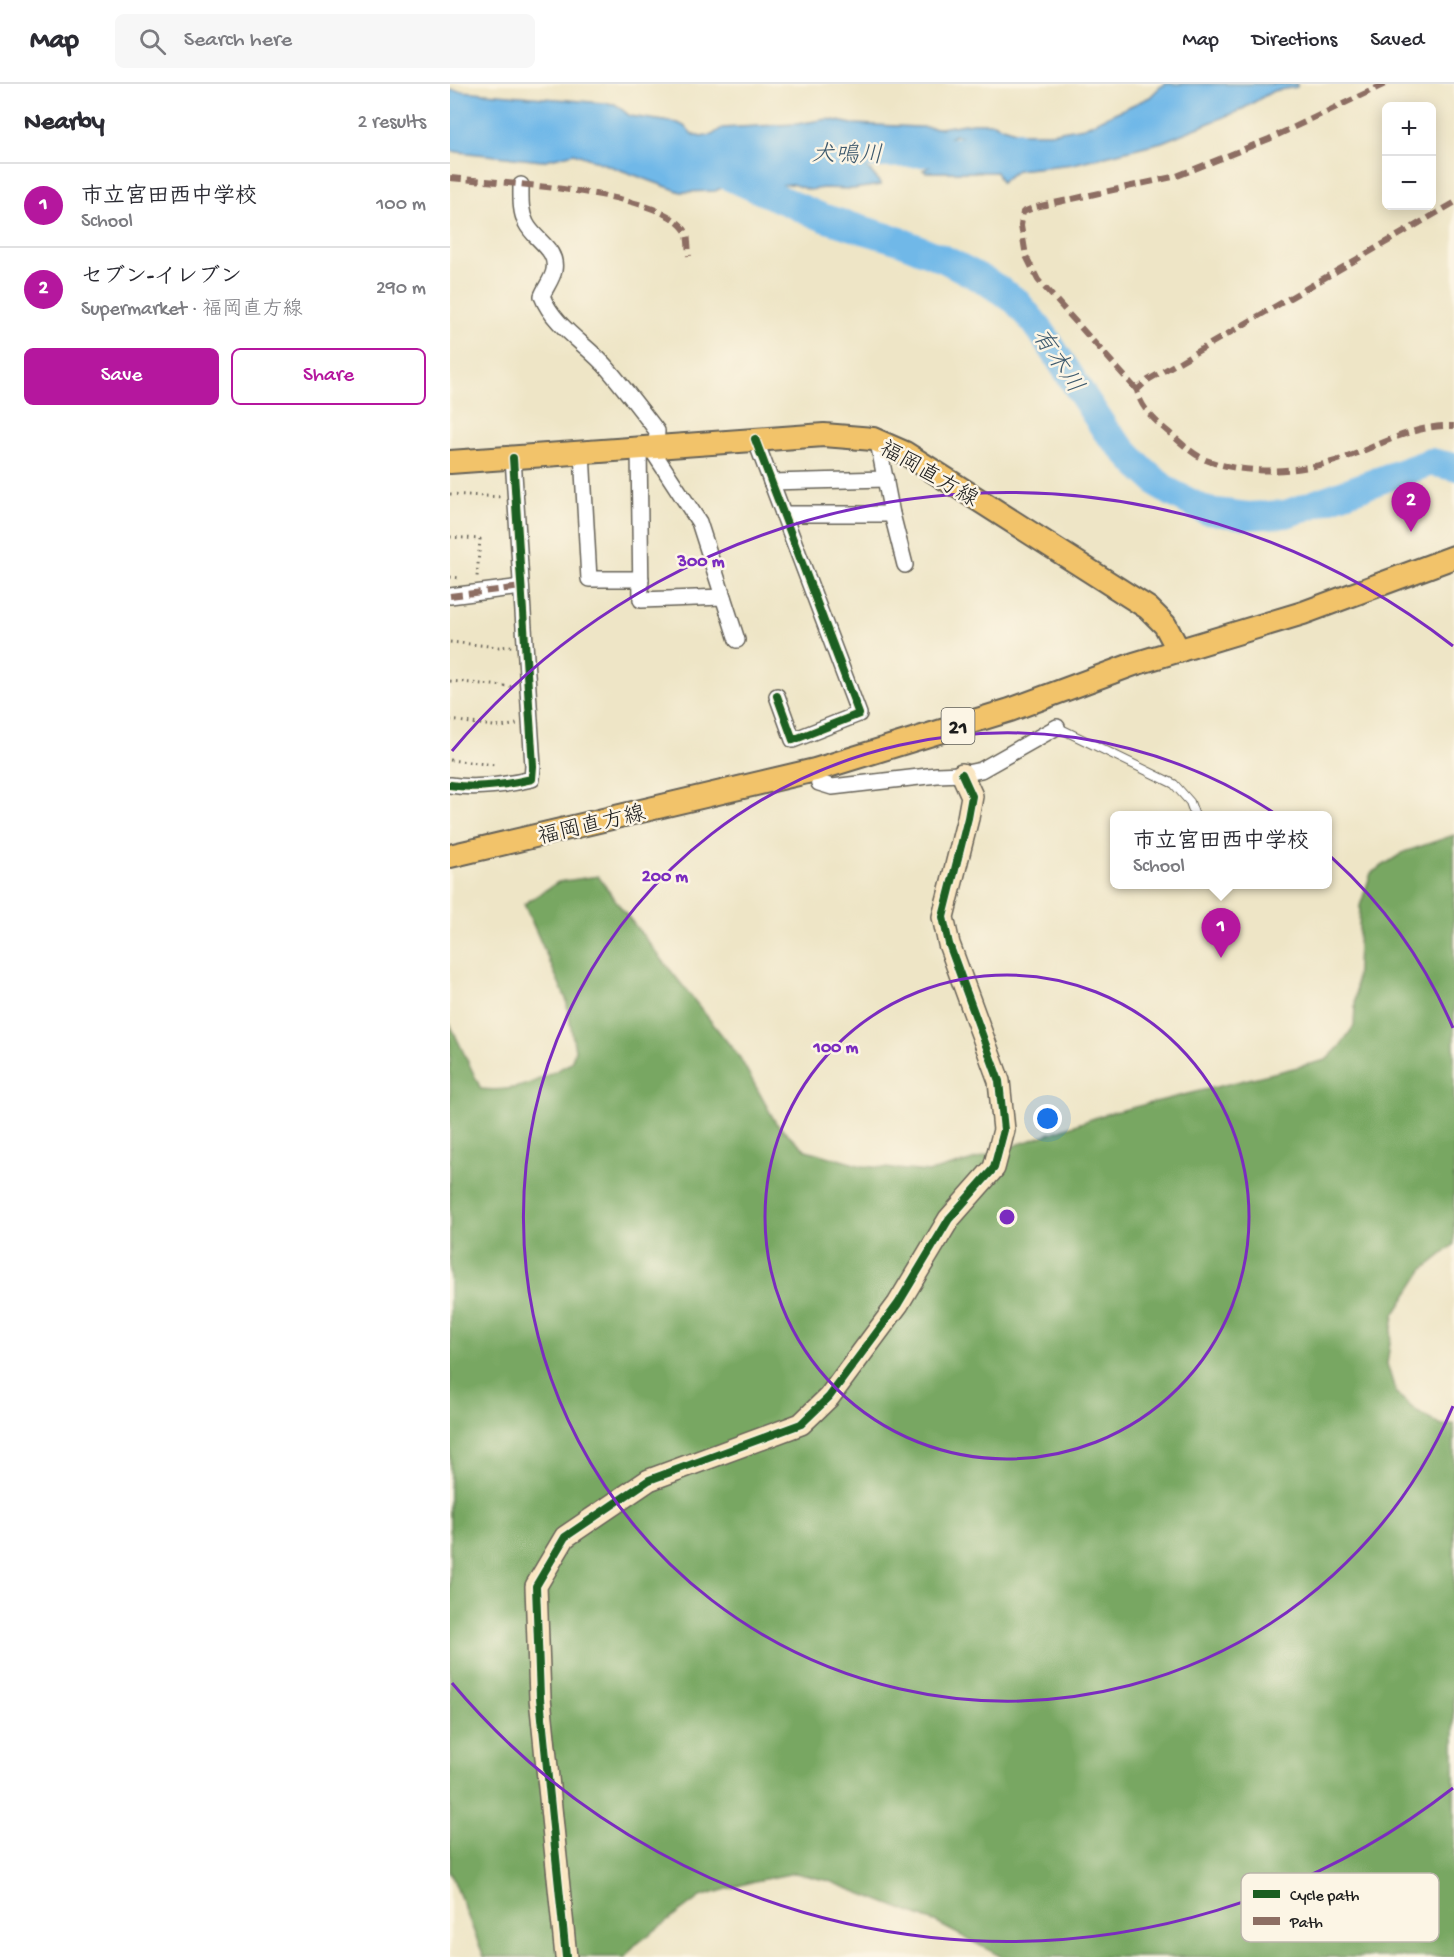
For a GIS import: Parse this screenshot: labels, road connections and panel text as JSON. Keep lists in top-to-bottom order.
{
  "streets": {
    "main road": ["福岡直方線", "21"]
  },
  "water": ["犬鳴川", "有木川"],
  "legend": ["Cycle path", "Path"],
  "page": {
    "header": "Map",
    "search": "Search here",
    "nav": ["Map", "Directions", "Saved"],
    "heading": ["Nearby", "2 results"],
    "map_buttons": ["+", "−"],
    "list": [
      {
        "mark": "1",
        "name": "市立宮田西中学校",
        "note": "School",
        "value": "100 m"
      },
      {
        "mark": "2",
        "name": "セブン-イレブン",
        "note": "Supermarket · 福岡直方線",
        "value": "290 m"
      }
    ],
    "buttons": ["Save", "Share"],
    "pins": ["2", "1"],
    "popup": ["市立宮田西中学校", "School"]
  },
  "rings": ["300 m", "200 m", "100 m"]
}
